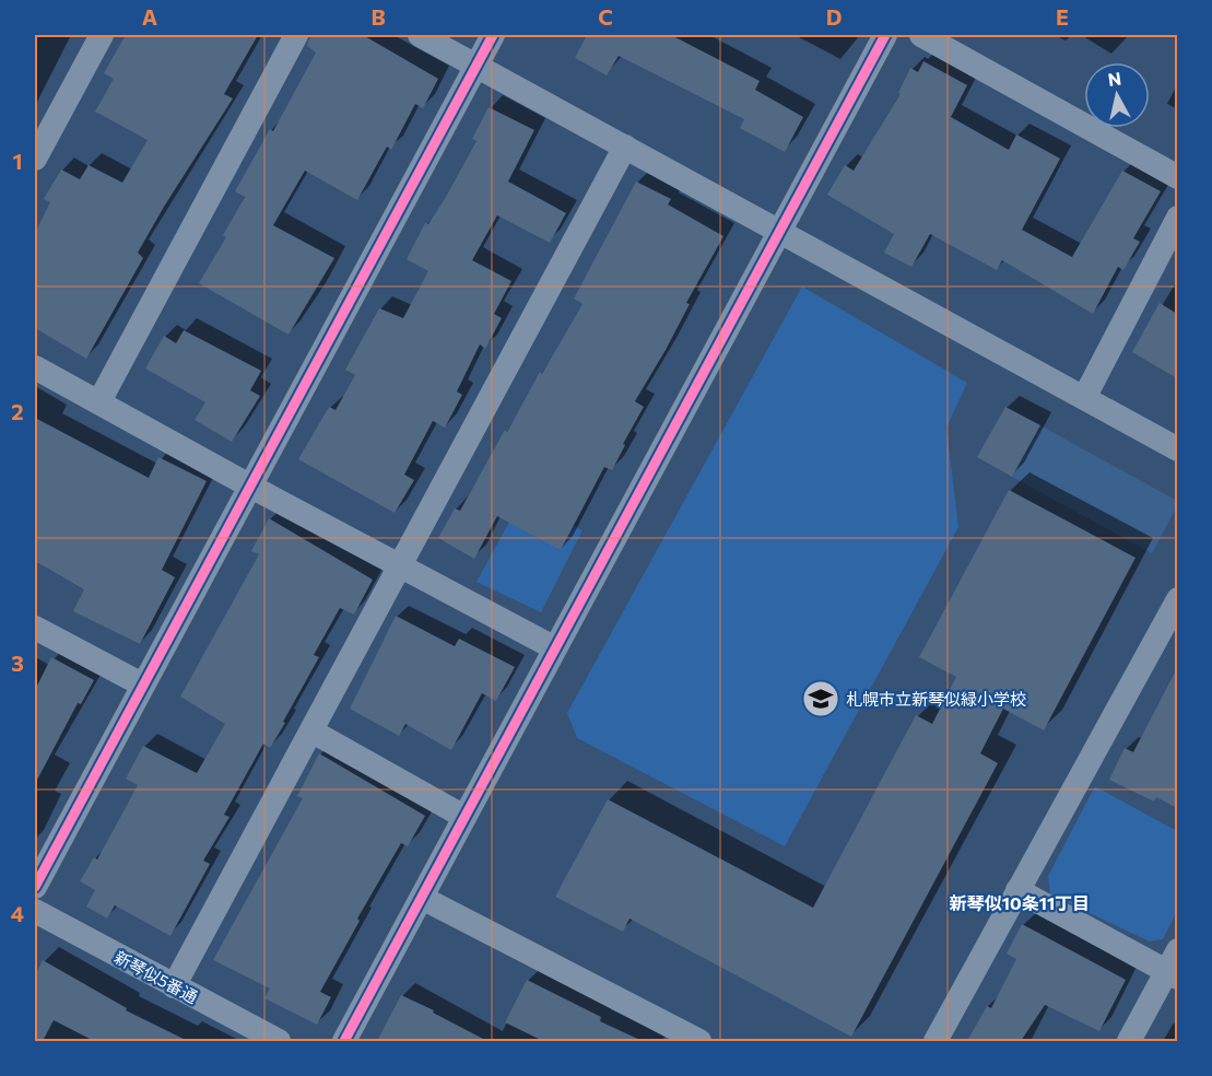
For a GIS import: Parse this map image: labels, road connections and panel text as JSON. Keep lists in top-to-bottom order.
{
  "streets": {
    "street": ["新琴似5番通"]
  },
  "districts": ["新琴似10条11丁目"],
  "places": {
    "school or university": ["札幌市立新琴似緑小学校"]
  },
  "north": "top",
  "grid": {
    "columns": [
      "A",
      "B",
      "C",
      "D",
      "E"
    ],
    "rows": [
      "1",
      "2",
      "3",
      "4"
    ]
  }
}
